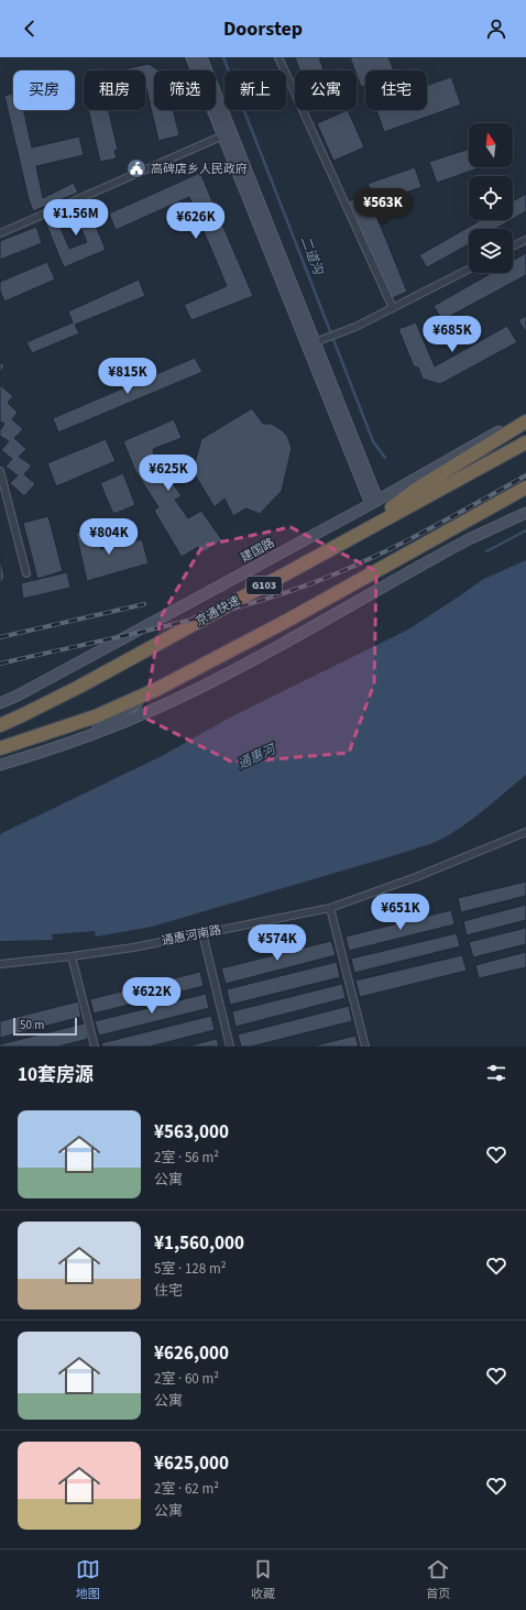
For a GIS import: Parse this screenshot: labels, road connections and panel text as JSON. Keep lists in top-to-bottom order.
{
  "streets": {
    "highway": ["G103", "京通快速"],
    "main road": ["建国路"],
    "street": ["通惠河南路"]
  },
  "water": ["二道沟", "通惠河"],
  "places": {
    "public building": ["高碑店乡人民政府"]
  },
  "scale_bar": "50 m",
  "north": "top",
  "page": {
    "header": "Doorstep",
    "chip": [
      "买房",
      "租房",
      "筛选",
      "新上",
      "公寓",
      "住宅"
    ],
    "price": [
      "¥563K",
      "¥1.56M",
      "¥626K",
      "¥685K",
      "¥815K",
      "¥625K",
      "¥804K",
      "¥651K",
      "¥574K",
      "¥622K"
    ],
    "scale": "50 m",
    "heading": "10套房源",
    "list": [
      {
        "name": "¥563,000",
        "note": "2室 · 56 m² · 公寓"
      },
      {
        "name": "¥1,560,000",
        "note": "5室 · 128 m² · 住宅"
      },
      {
        "name": "¥626,000",
        "note": "2室 · 60 m² · 公寓"
      },
      {
        "name": "¥625,000",
        "note": "2室 · 62 m² · 公寓"
      }
    ],
    "tabs": ["地图", "收藏", "首页"]
  }
}
